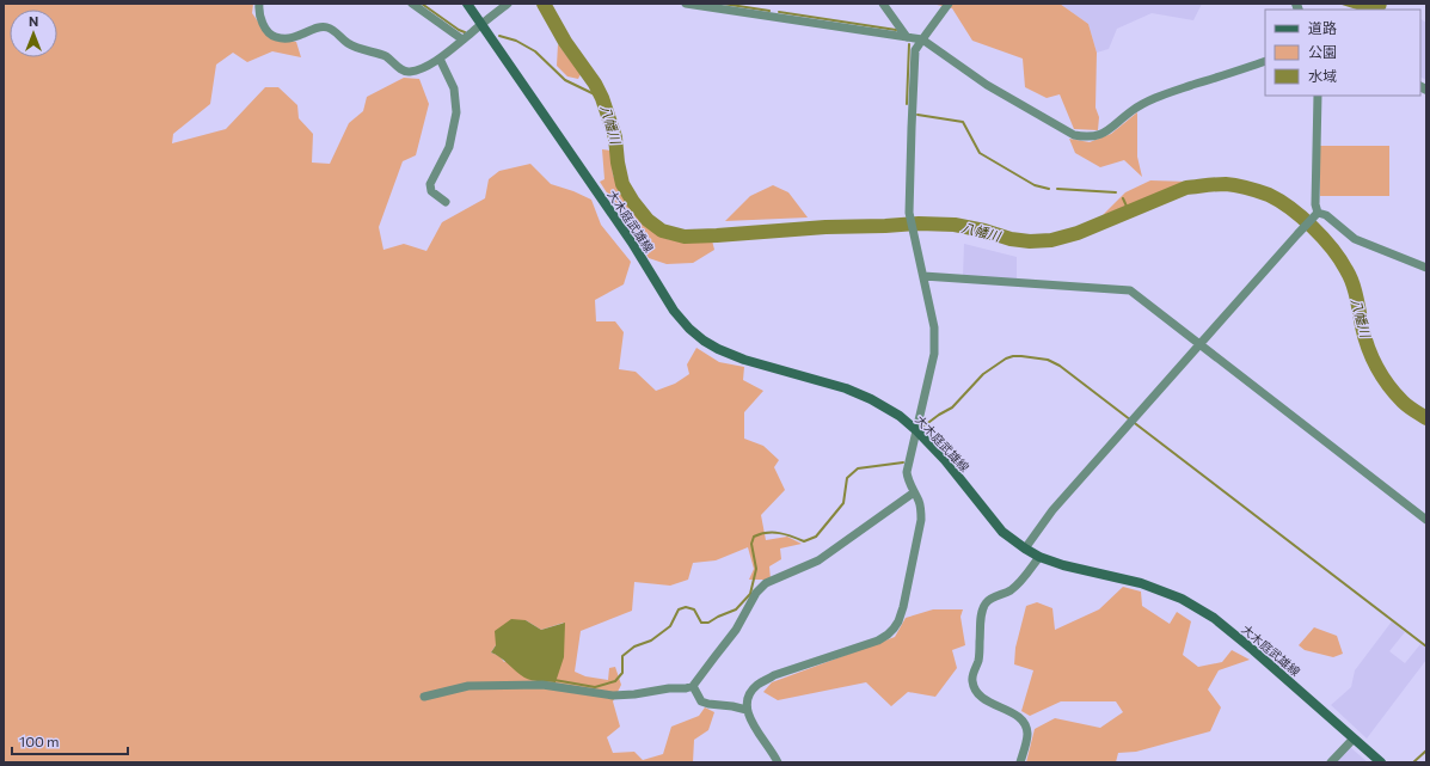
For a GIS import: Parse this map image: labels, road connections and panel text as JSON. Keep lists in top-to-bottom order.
{
  "streets": {
    "main road": ["大木庭武雄線"]
  },
  "water": ["八幡川"],
  "legend": ["道路", "公園", "水域"],
  "scale_bar": "100 m",
  "north": "top"
}
